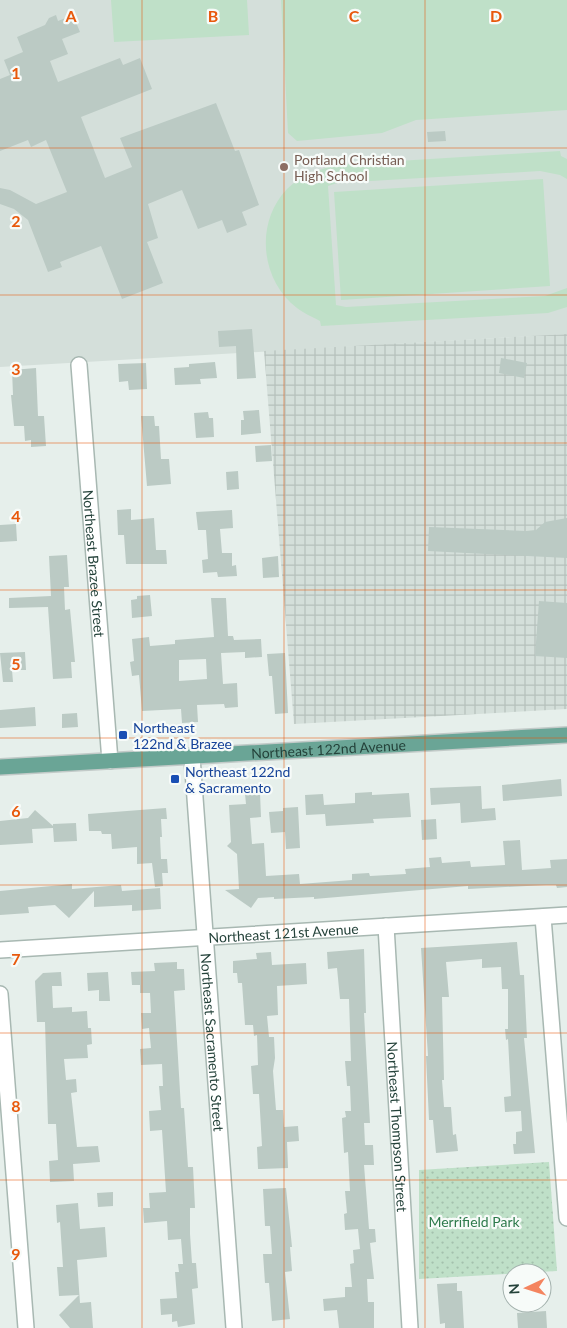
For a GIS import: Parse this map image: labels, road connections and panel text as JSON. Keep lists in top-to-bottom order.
{
  "streets": {
    "main road": ["Northeast 122nd Avenue"],
    "street": [
      "Northeast Brazee Street",
      "Northeast 121st Avenue",
      "Northeast Sacramento Street",
      "Northeast Thompson Street"
    ]
  },
  "crossings": [
    ["Northeast Brazee Street", "Northeast 122nd Avenue"],
    ["Northeast 122nd Avenue", "Northeast Sacramento Street"],
    ["Northeast 121st Avenue", "Northeast Sacramento Street"],
    ["Northeast 121st Avenue", "Northeast Thompson Street"]
  ],
  "parks": ["Merrifield Park"],
  "places": {
    "other": ["Portland Christian High School"],
    "transit": ["Northeast 122nd & Brazee", "Northeast 122nd & Sacramento"]
  },
  "north": "left",
  "grid": {
    "columns": [
      "A",
      "B",
      "C",
      "D"
    ],
    "rows": [
      "1",
      "2",
      "3",
      "4",
      "5",
      "6",
      "7",
      "8",
      "9"
    ]
  }
}
